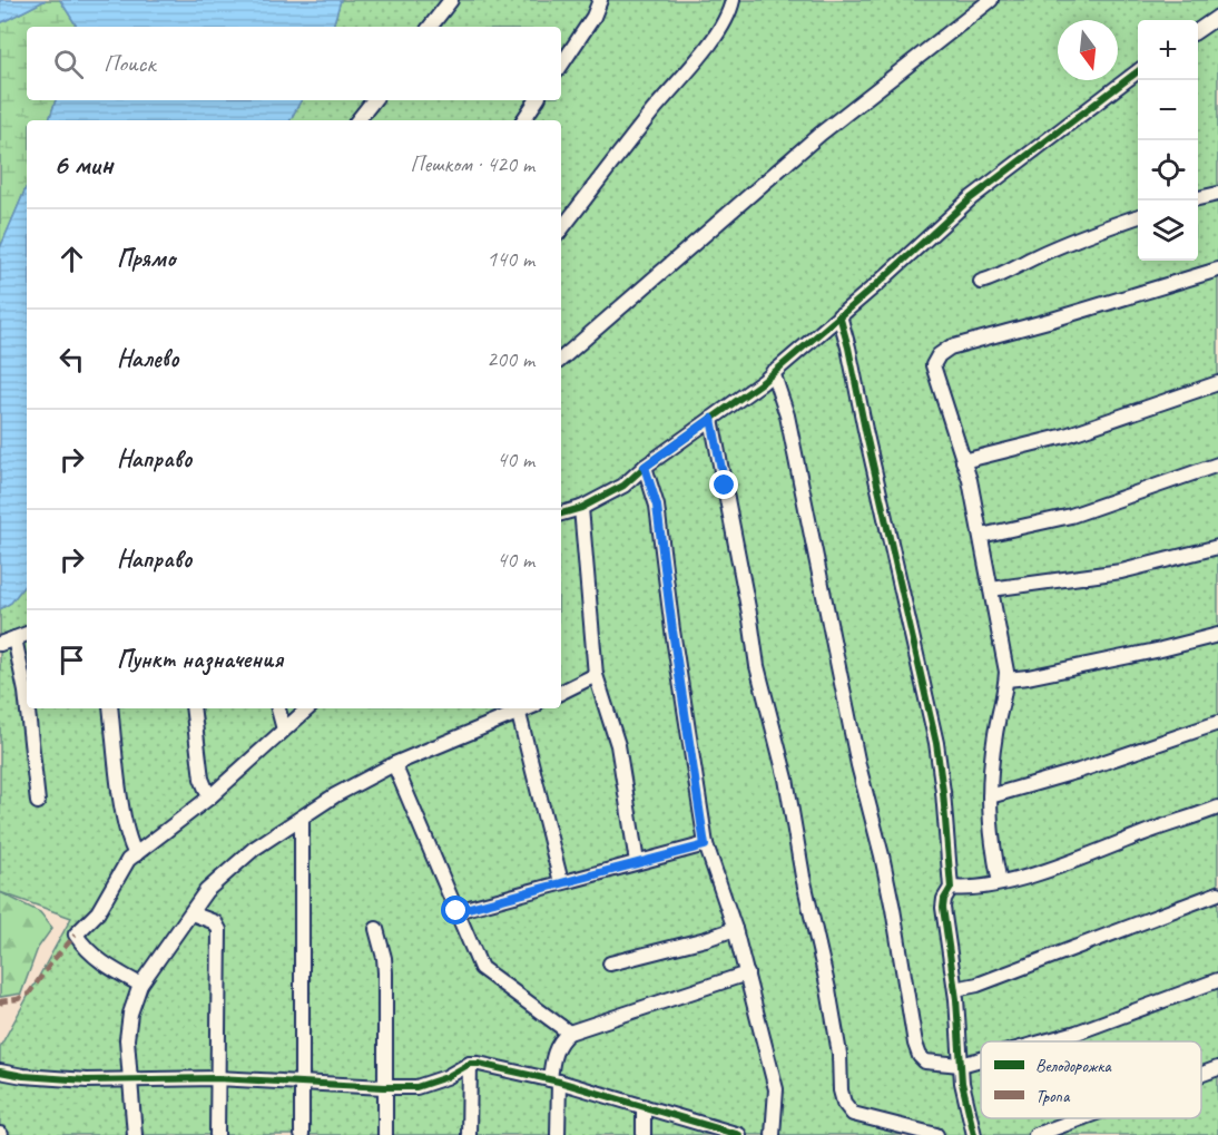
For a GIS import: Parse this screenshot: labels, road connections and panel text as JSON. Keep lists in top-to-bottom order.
{
  "legend": ["Велодорожка", "Тропа"],
  "north": "bottom",
  "page": {
    "map_buttons": ["+", "−"],
    "search": "Поиск",
    "heading": ["6 мин", "Пешком · 420 m"],
    "list": [
      ["Прямо", "140 m"],
      ["Налево", "200 m"],
      ["Направо", "40 m"],
      ["Направо", "40 m"],
      "Пункт назначения"
    ]
  }
}
